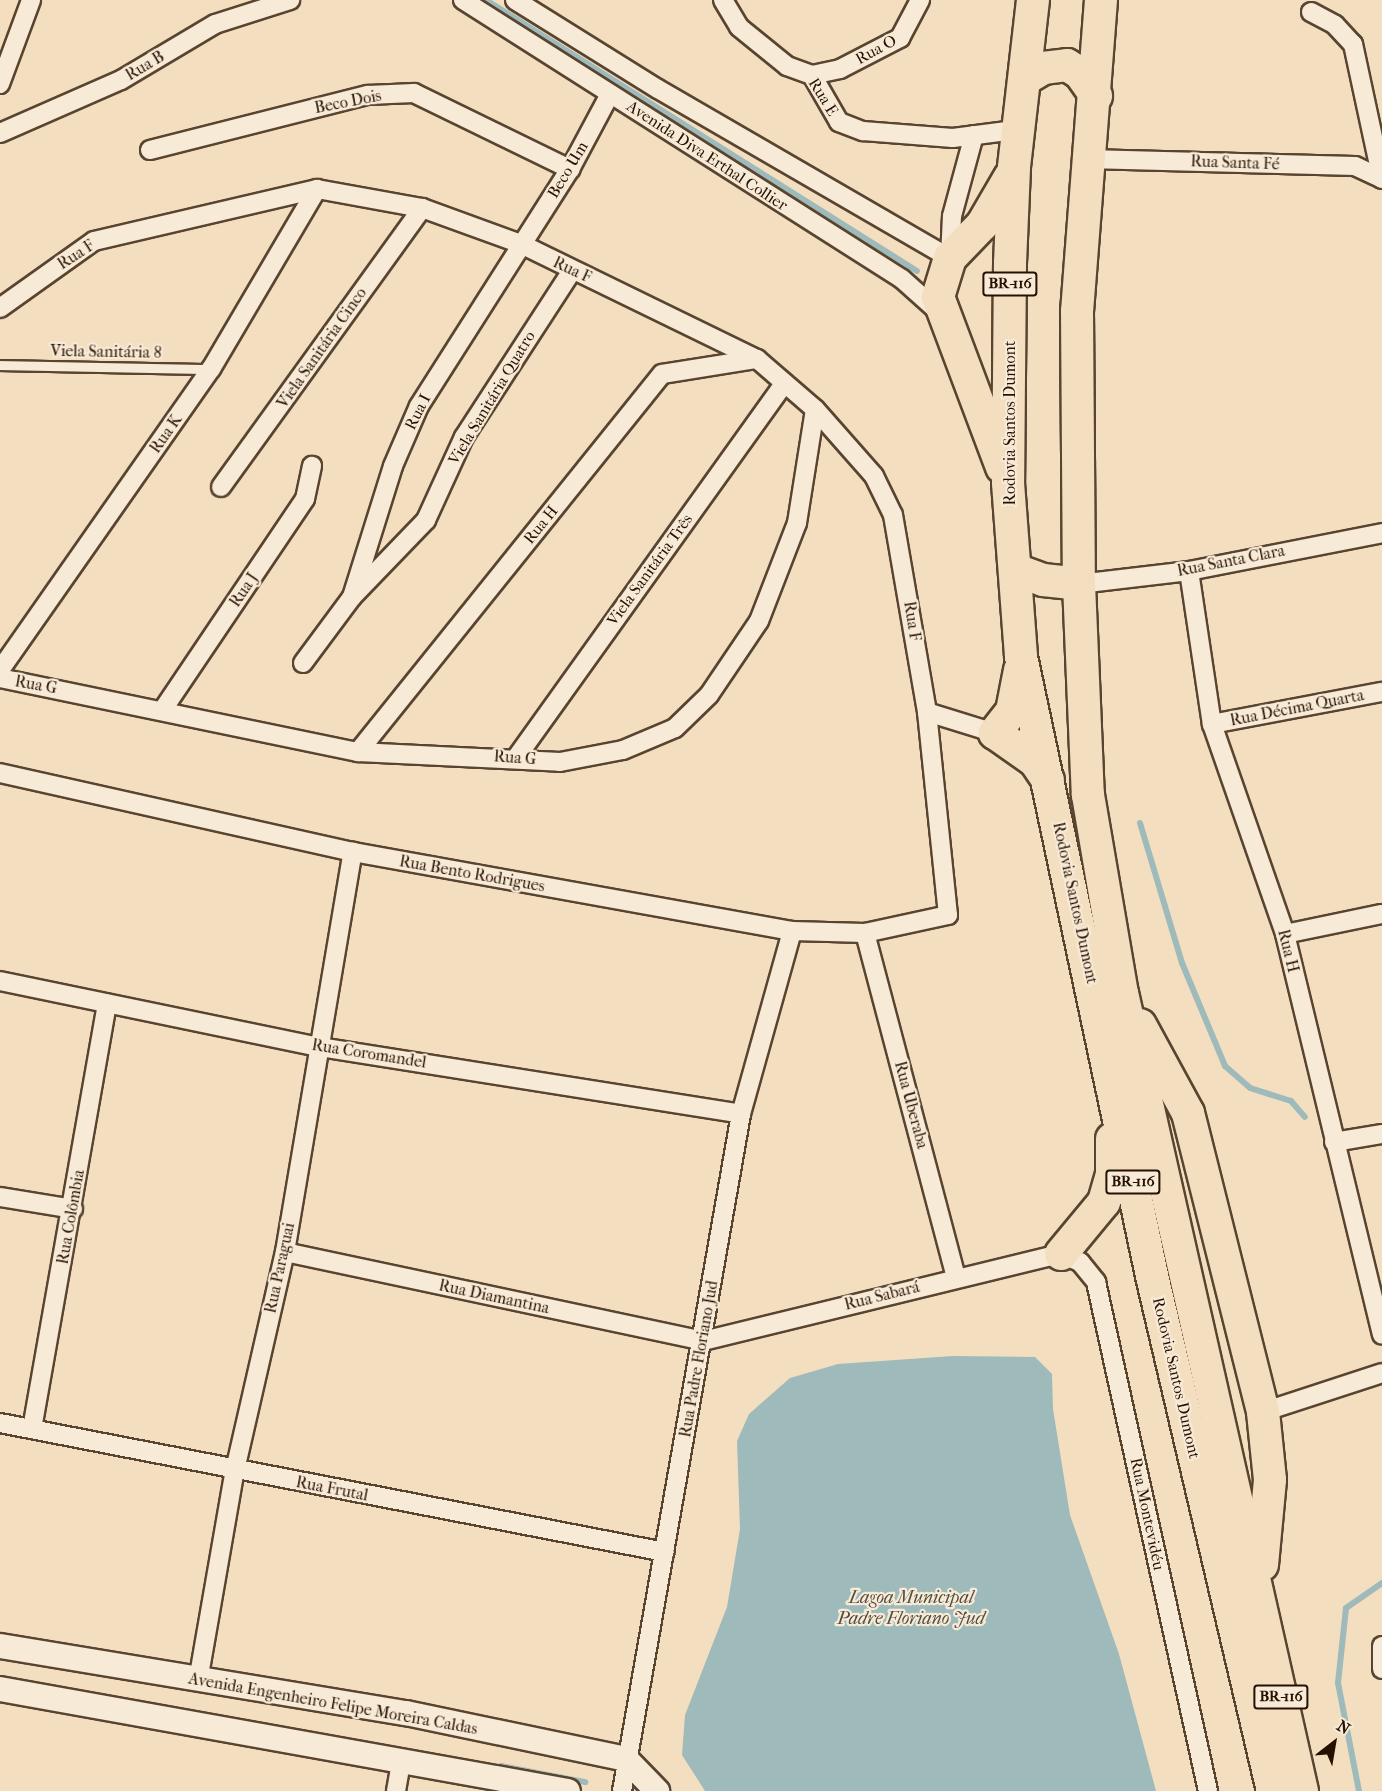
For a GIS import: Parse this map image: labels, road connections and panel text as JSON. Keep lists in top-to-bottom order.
{
  "streets": {
    "highway": ["BR-116", "Rodovia Santos Dumont"],
    "street": [
      "Rua O",
      "Rua B",
      "Rua E",
      "Beco Dois",
      "Avenida Diva Erthal Collier",
      "Rua Santa Fé",
      "Beco Um",
      "Rua F",
      "Viela Sanitária Cinco",
      "Viela Sanitária Quatro",
      "Rua I",
      "Rua K",
      "Rua H",
      "Rua Santa Clara",
      "Viela Sanitária Três",
      "Rua J",
      "Rua G",
      "Rua Décima Quarta",
      "Rua Bento Rodrigues",
      "Rua Coromandel",
      "Rua Uberaba",
      "Rua Colômbia",
      "Rua Paraguai",
      "Rua Sabará",
      "Rua Diamantina",
      "Rua Padre Floriano Jud",
      "Rua Frutal",
      "Rua Montevidéu",
      "Avenida Engenheiro Felipe Moreira Caldas"
    ],
    "lane": ["Viela Sanitária 8"]
  },
  "crossings": [
    ["Rua O", "Rua E"],
    ["Rua E", "Rodovia Santos Dumont"],
    ["Beco Dois", "Beco Um"],
    ["Avenida Diva Erthal Collier", "Beco Um"],
    ["Rua Santa Fé", "Rodovia Santos Dumont"],
    ["Beco Um", "Rua F"],
    ["Beco Um", "Rua I"],
    ["Rua F", "Viela Sanitária Cinco"],
    ["Rua F", "Viela Sanitária Quatro"],
    ["Rua F", "Rua I"],
    ["Rua F", "Rua K"],
    ["Rua F", "Rua H"],
    ["Rua F", "Viela Sanitária Três"],
    ["Rua F", "Rua G"],
    ["Rua F", "Rua Bento Rodrigues"],
    ["Viela Sanitária 8", "Rua K"],
    ["Viela Sanitária Quatro", "Rua I"],
    ["Rodovia Santos Dumont", "Rua Santa Clara"],
    ["Rua H", "Rua Santa Clara"],
    ["Rua H", "Rua G"],
    ["Rua H", "Rua Décima Quarta"],
    ["Viela Sanitária Três", "Rua G"],
    ["Rua J", "Rua G"],
    ["Rua Bento Rodrigues", "Rua Uberaba"],
    ["Rua Bento Rodrigues", "Rua Paraguai"],
    ["Rua Bento Rodrigues", "Rua Padre Floriano Jud"],
    ["Rua Coromandel", "Rua Colômbia"],
    ["Rua Coromandel", "Rua Paraguai"],
    ["Rua Coromandel", "Rua Padre Floriano Jud"],
    ["Rua Uberaba", "Rua Sabará"],
    ["Rua Colômbia", "Rua Frutal"],
    ["Rua Paraguai", "Rua Diamantina"],
    ["Rua Paraguai", "Rua Frutal"],
    ["Rua Paraguai", "Avenida Engenheiro Felipe Moreira Caldas"],
    ["Rua Sabará", "Rua Diamantina"],
    ["Rua Sabará", "Rua Padre Floriano Jud"],
    ["Rua Sabará", "Rua Montevidéu"],
    ["Rua Diamantina", "Rua Padre Floriano Jud"],
    ["Rua Padre Floriano Jud", "Rua Frutal"],
    ["Rua Padre Floriano Jud", "Avenida Engenheiro Felipe Moreira Caldas"]
  ],
  "water": ["Lagoa Municipal Padre Floriano Jud"],
  "north": "top right"
}
